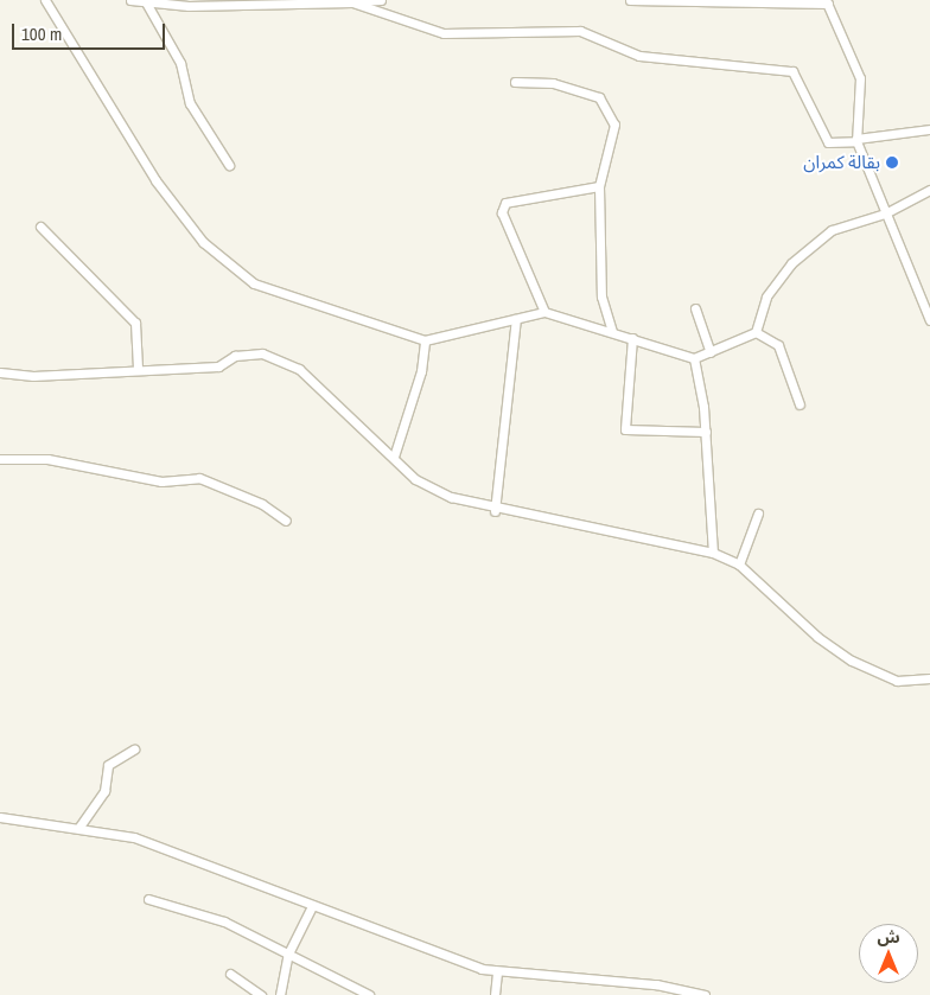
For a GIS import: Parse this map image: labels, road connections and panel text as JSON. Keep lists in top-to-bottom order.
{
  "places": ["بقالة كمران"],
  "scale_bar": "100 m",
  "north": "top"
}
